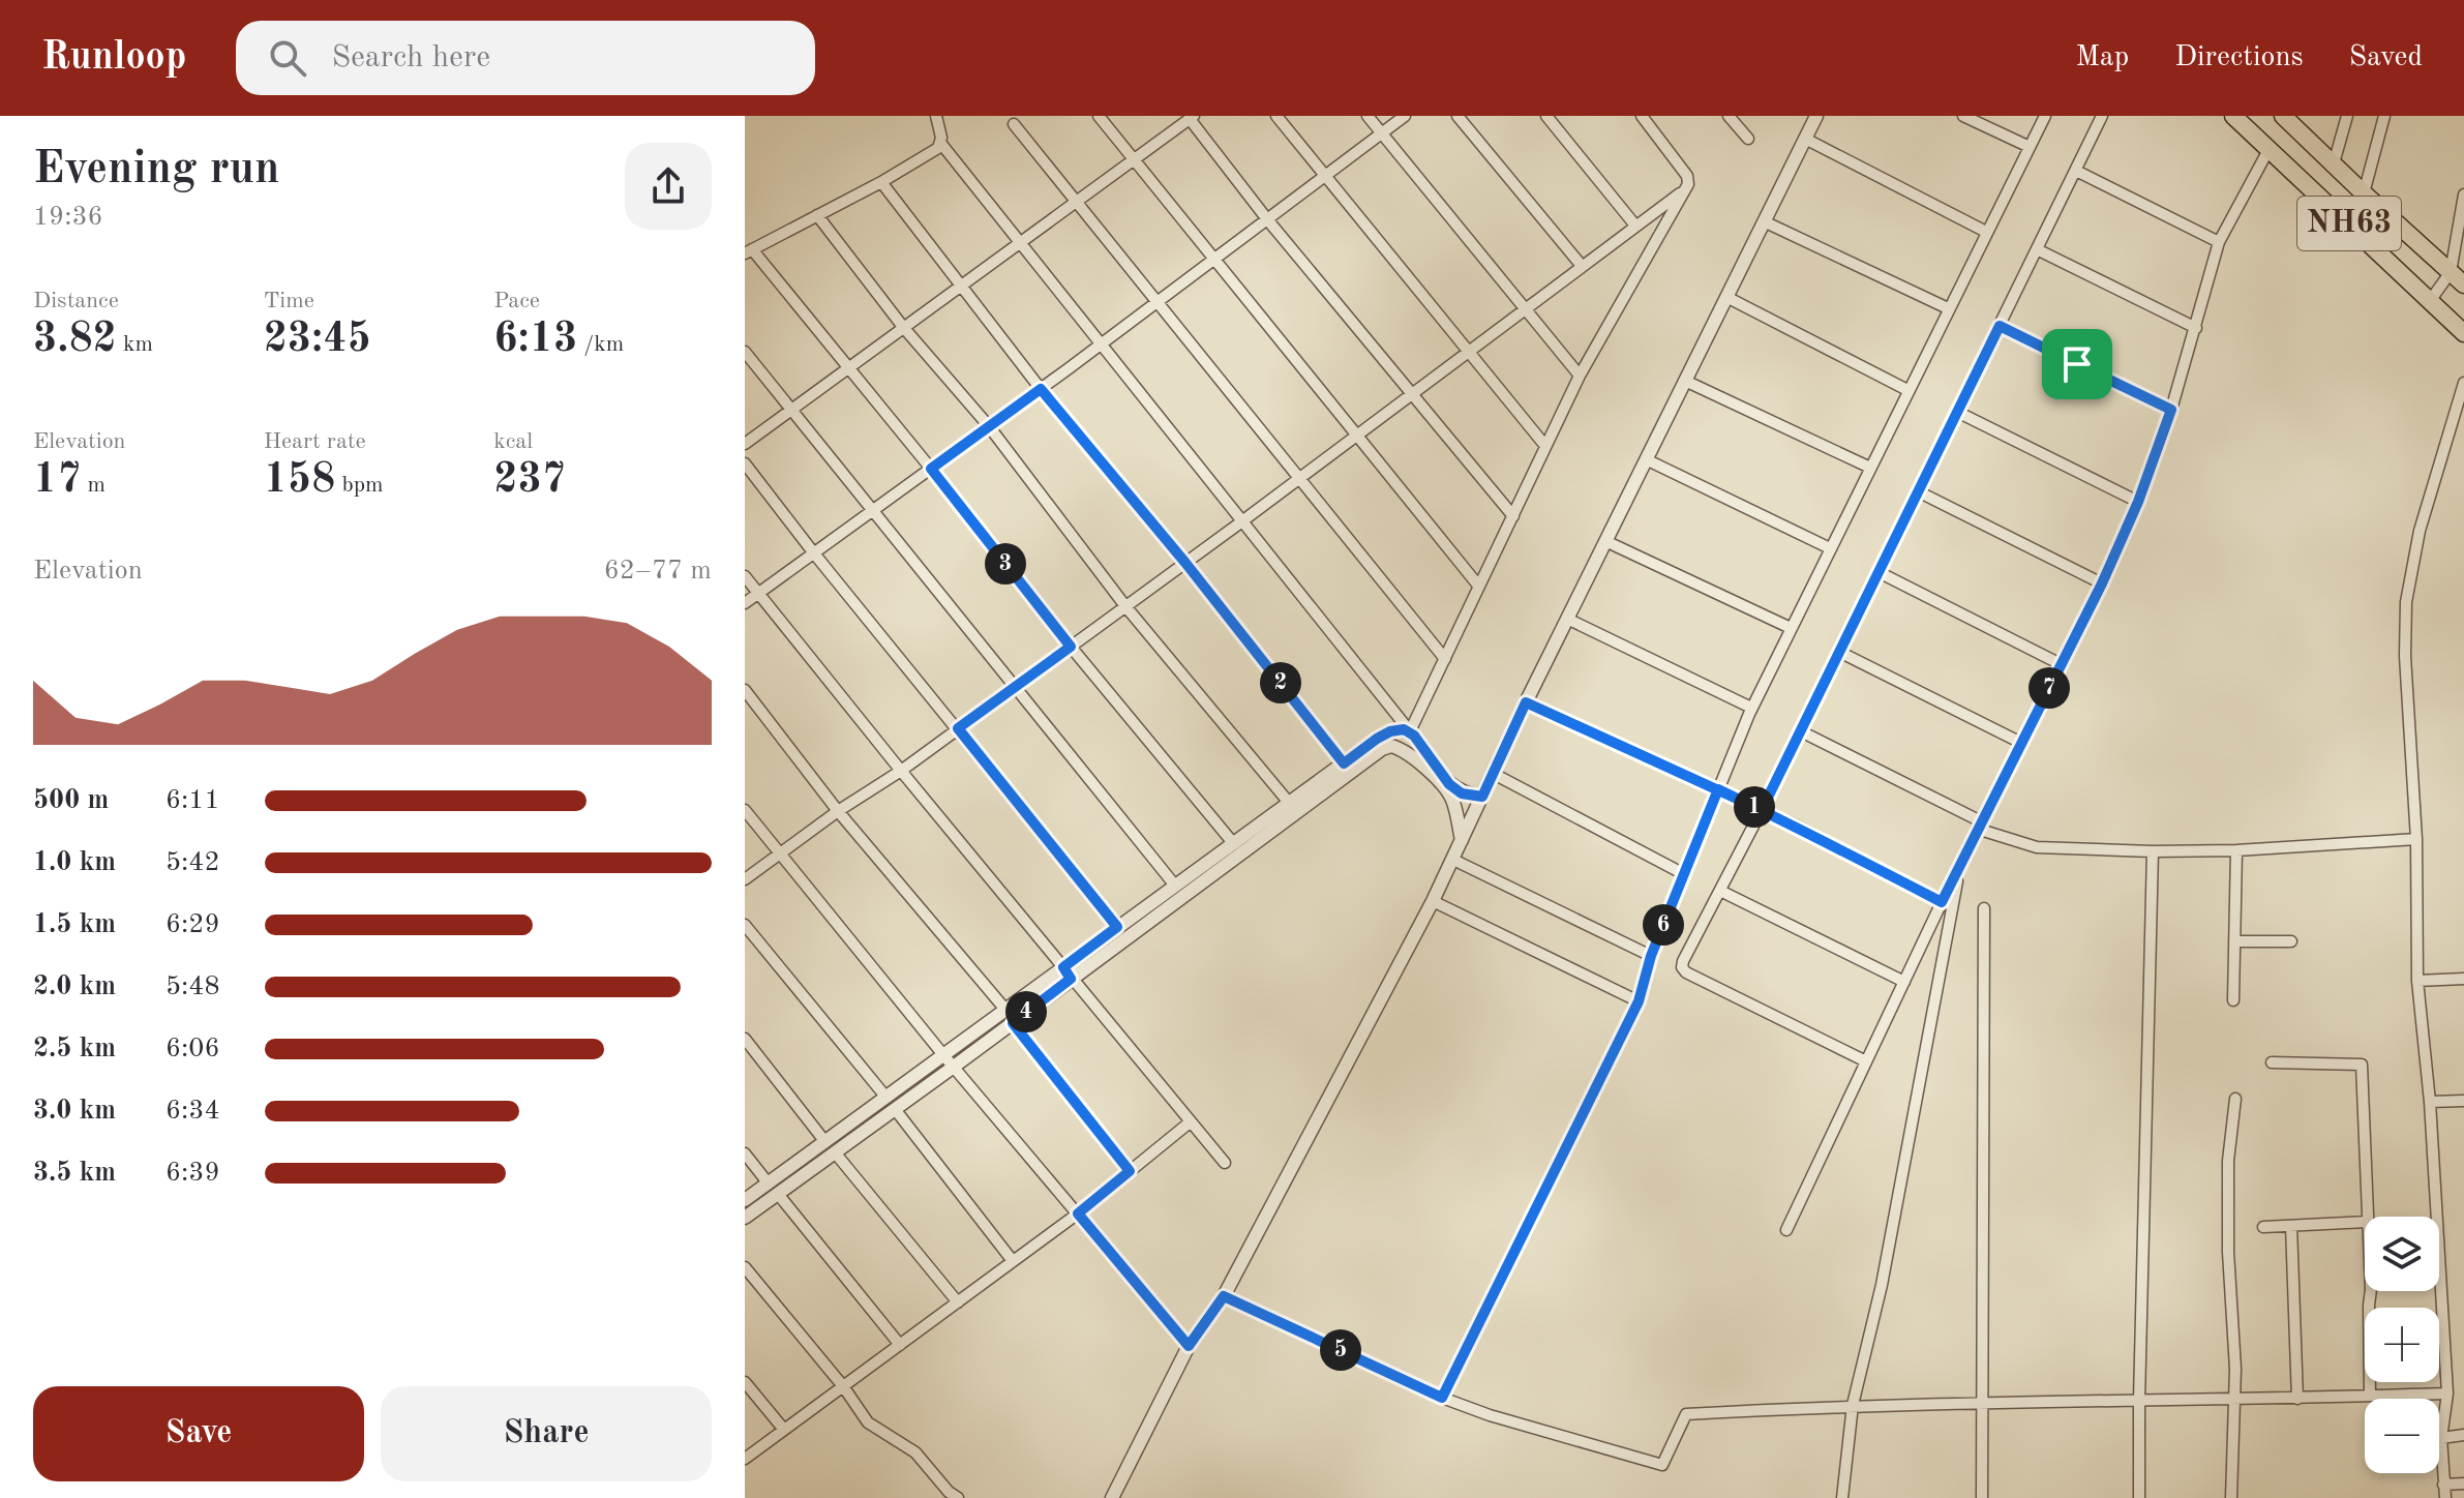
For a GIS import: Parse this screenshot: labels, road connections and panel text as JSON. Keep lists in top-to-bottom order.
{
  "streets": {
    "highway": ["NH63"]
  },
  "page": {
    "header": "Runloop",
    "search": "Search here",
    "nav": ["Map", "Directions", "Saved"],
    "heading": ["Evening run", "19:36"],
    "stats": [
      ["Distance", "3.82 km"],
      ["Time", "23:45"],
      ["Pace", "6:13 /km"],
      ["Elevation", "17 m"],
      ["Heart rate", "158 bpm"],
      ["kcal", "237"]
    ],
    "chart": ["Elevation", "62–77 m"],
    "pins": [
      "3",
      "2",
      "7",
      "1",
      "6",
      "4",
      "5"
    ],
    "list": [
      {
        "name": "500 m",
        "note": "6:11"
      },
      {
        "name": "1.0 km",
        "note": "5:42"
      },
      {
        "name": "1.5 km",
        "note": "6:29"
      },
      {
        "name": "2.0 km",
        "note": "5:48"
      },
      {
        "name": "2.5 km",
        "note": "6:06"
      },
      {
        "name": "3.0 km",
        "note": "6:34"
      },
      {
        "name": "3.5 km",
        "note": "6:39"
      }
    ],
    "map_buttons": ["+", "−"],
    "buttons": ["Save", "Share"]
  }
}
